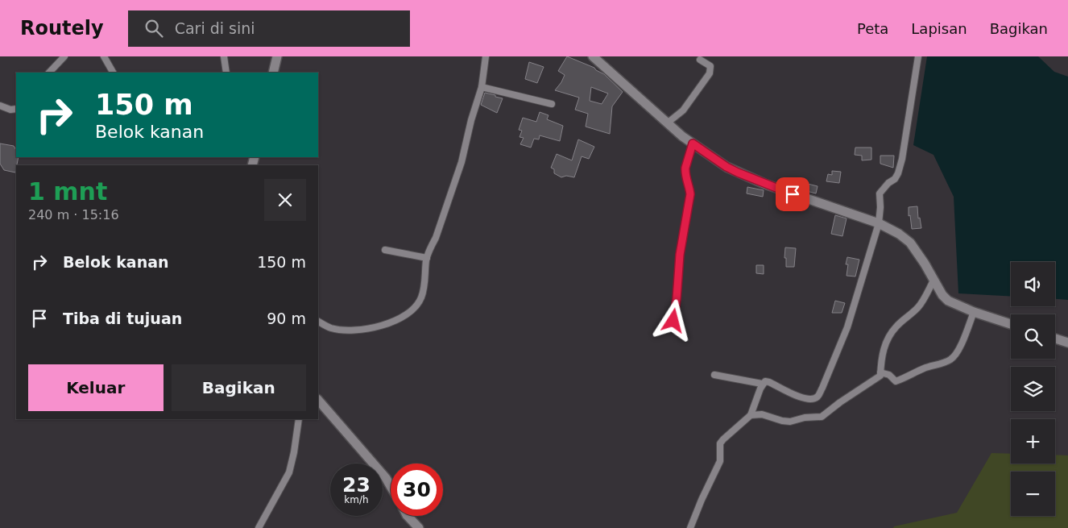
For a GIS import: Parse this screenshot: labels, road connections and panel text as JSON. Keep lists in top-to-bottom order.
{
  "page": {
    "header": "Routely",
    "search": "Cari di sini",
    "nav": ["Peta", "Lapisan", "Bagikan"],
    "turn": ["150 m", "Belok kanan"],
    "heading": ["1 mnt", "240 m · 15:16"],
    "list": [
      {
        "name": "Belok kanan",
        "value": "150 m"
      },
      {
        "name": "Tiba di tujuan",
        "value": "90 m"
      }
    ],
    "map_buttons": ["+", "−"],
    "buttons": ["Keluar", "Bagikan"],
    "speed": "23 km/h",
    "limit": "30"
  }
}
